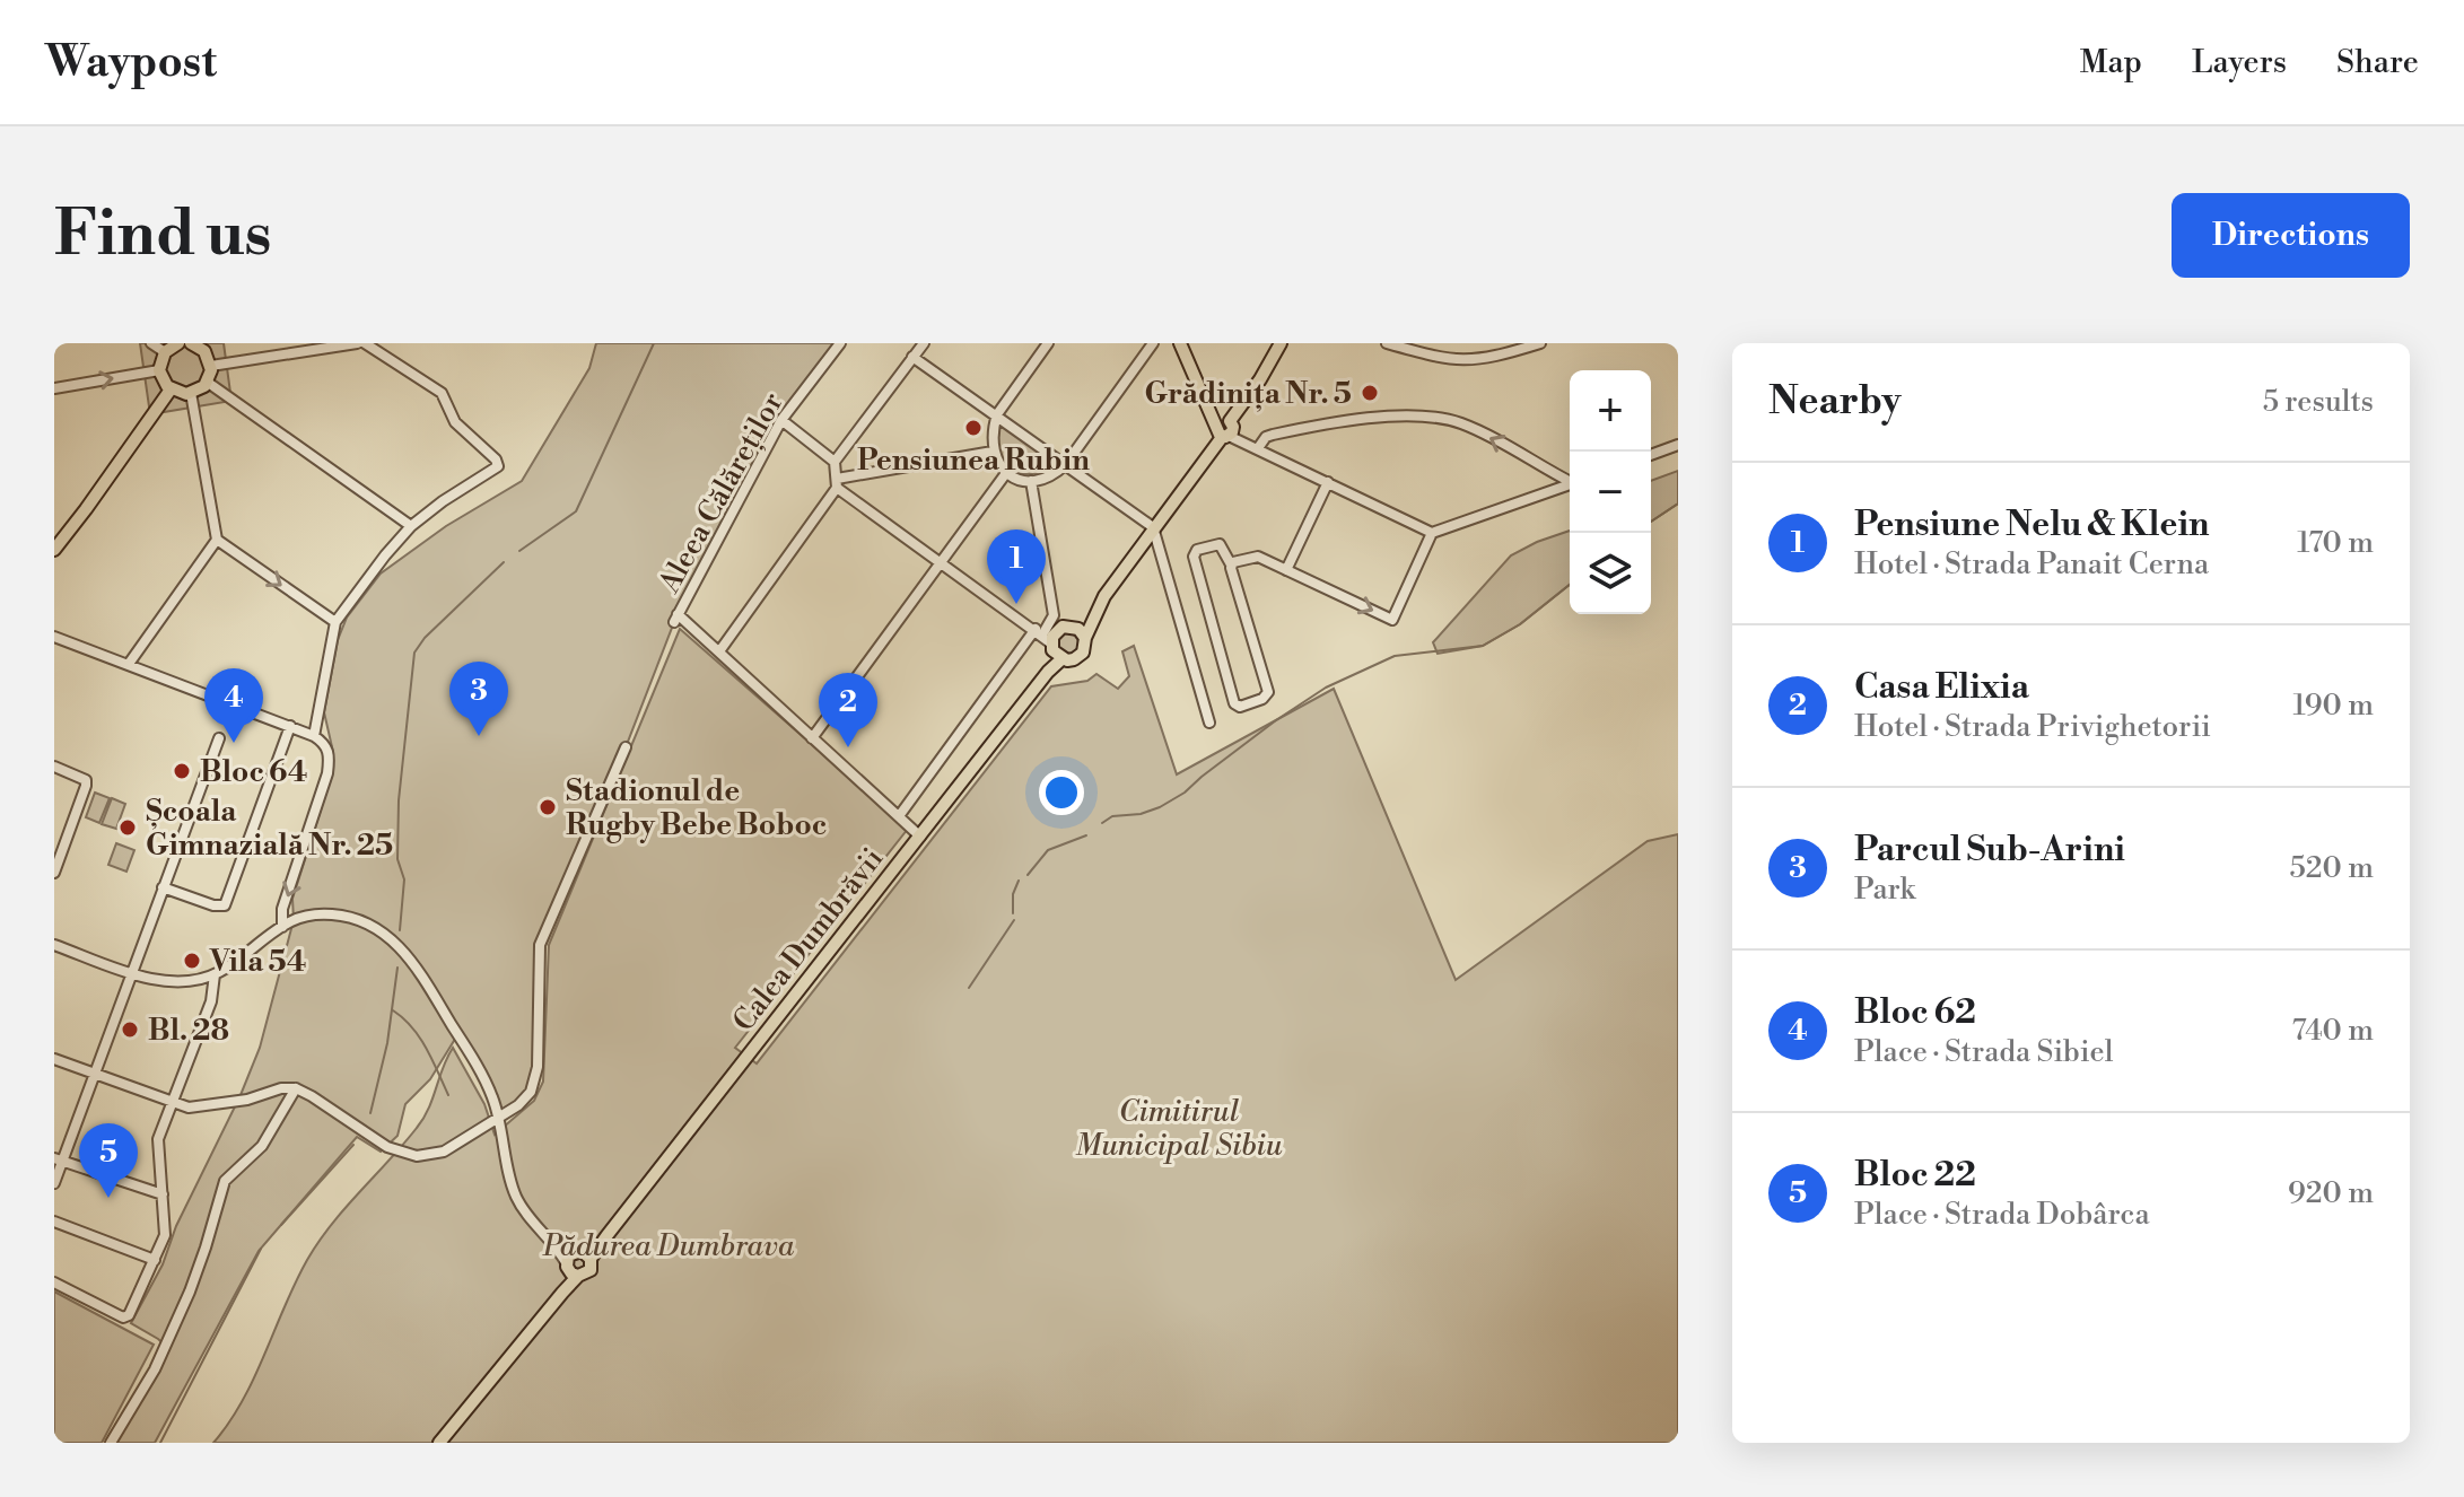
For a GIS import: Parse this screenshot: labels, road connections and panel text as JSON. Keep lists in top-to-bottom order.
{
  "streets": {
    "main road": ["Calea Dumbrăvii"],
    "street": ["Aleea Călăreților"]
  },
  "parks": ["Cimitirul Municipal Sibiu", "Pădurea Dumbrava"],
  "places": [
    "Grădinița Nr. 5",
    "Pensiunea Rubin",
    "Bloc 64",
    "Stadionul de Rugby Bebe Boboc",
    "Școala Gimnazială Nr. 25",
    "Vila 54",
    "Bl. 28"
  ],
  "page": {
    "header": "Waypost",
    "nav": ["Map", "Layers", "Share"],
    "buttons": "Directions",
    "title": "Find us",
    "heading": ["Nearby", "5 results"],
    "map_buttons": ["+", "−"],
    "list": [
      {
        "mark": "1",
        "name": "Pensiune Nelu & Klein",
        "note": "Hotel · Strada Panait Cerna",
        "value": "170 m"
      },
      {
        "mark": "2",
        "name": "Casa Elixia",
        "note": "Hotel · Strada Privighetorii",
        "value": "190 m"
      },
      {
        "mark": "3",
        "name": "Parcul Sub-Arini",
        "note": "Park",
        "value": "520 m"
      },
      {
        "mark": "4",
        "name": "Bloc 62",
        "note": "Place · Strada Sibiel",
        "value": "740 m"
      },
      {
        "mark": "5",
        "name": "Bloc 22",
        "note": "Place · Strada Dobârca",
        "value": "920 m"
      }
    ],
    "pins": [
      "1",
      "3",
      "4",
      "2",
      "5"
    ]
  }
}
